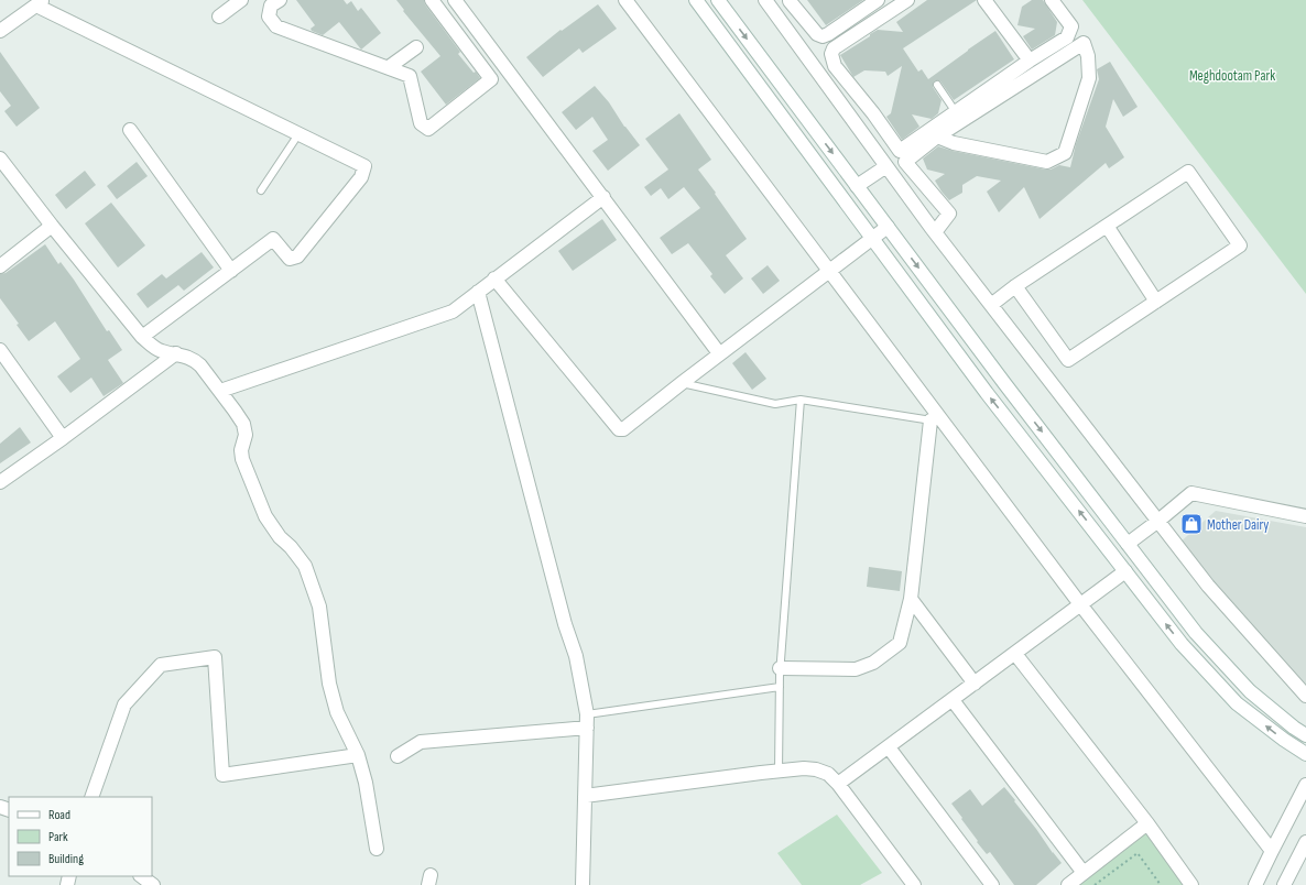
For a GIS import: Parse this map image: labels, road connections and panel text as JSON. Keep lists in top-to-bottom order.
{
  "parks": ["Meghdootam Park"],
  "places": {
    "shop": ["Mother Dairy"]
  },
  "legend": ["Road", "Park", "Building"]
}
